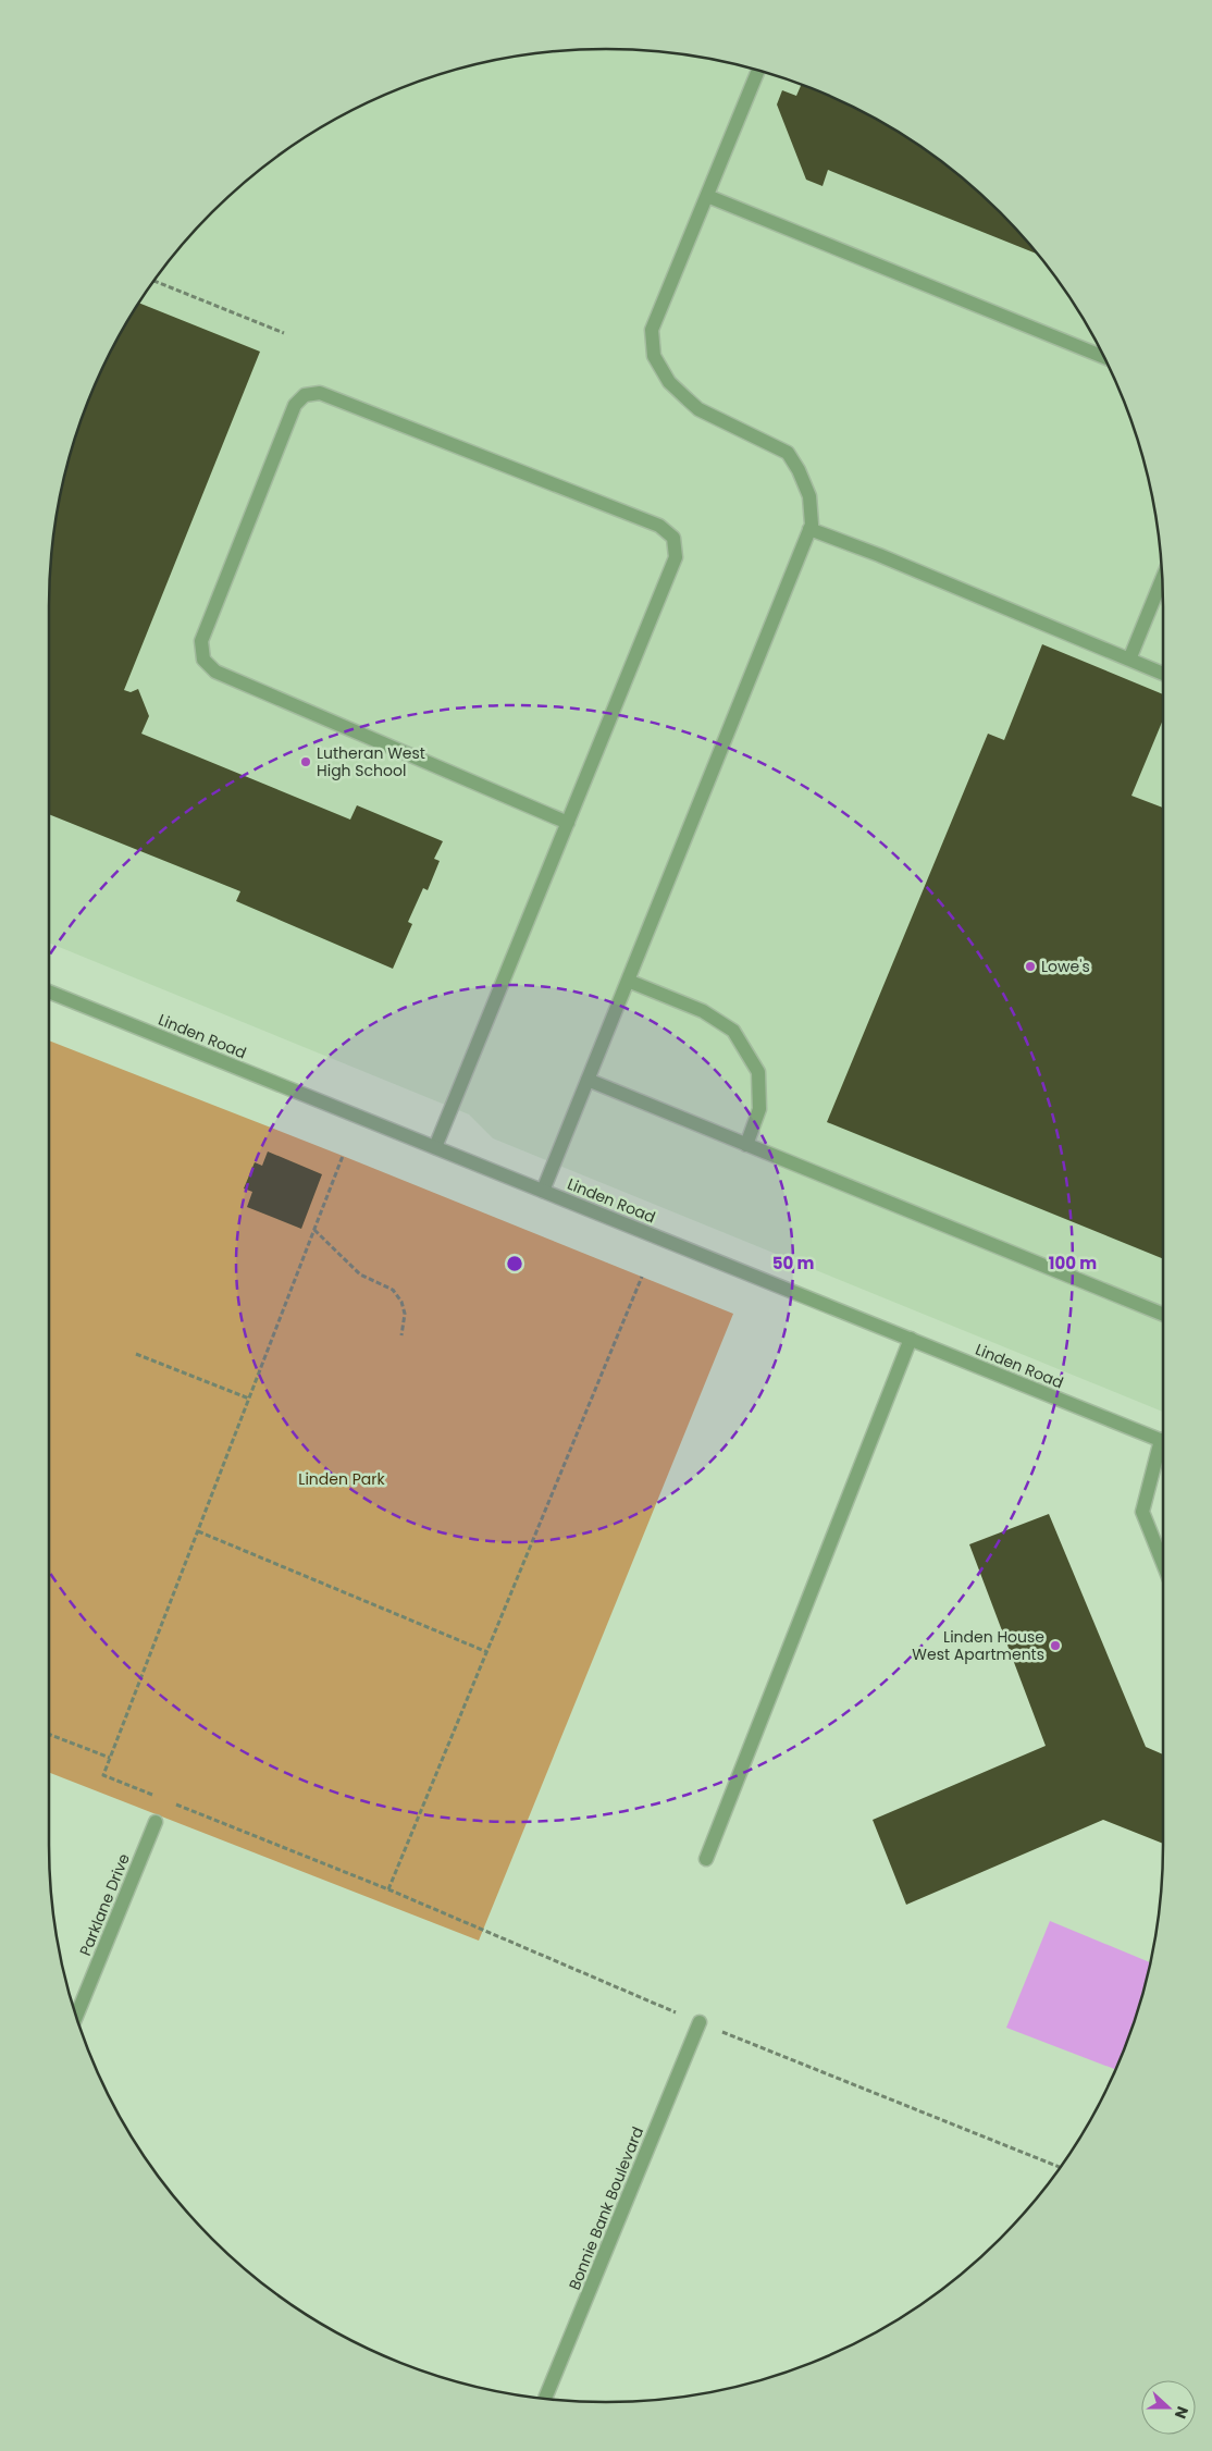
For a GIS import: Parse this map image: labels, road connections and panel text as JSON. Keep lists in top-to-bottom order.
{
  "streets": {
    "street": ["Linden Road", "Parklane Drive", "Bonnie Bank Boulevard"]
  },
  "parks": ["Linden Park"],
  "places": ["Lutheran West High School", "Lowe's", "Linden House West Apartments"],
  "north": "right",
  "rings": ["50 m", "100 m"]
}
